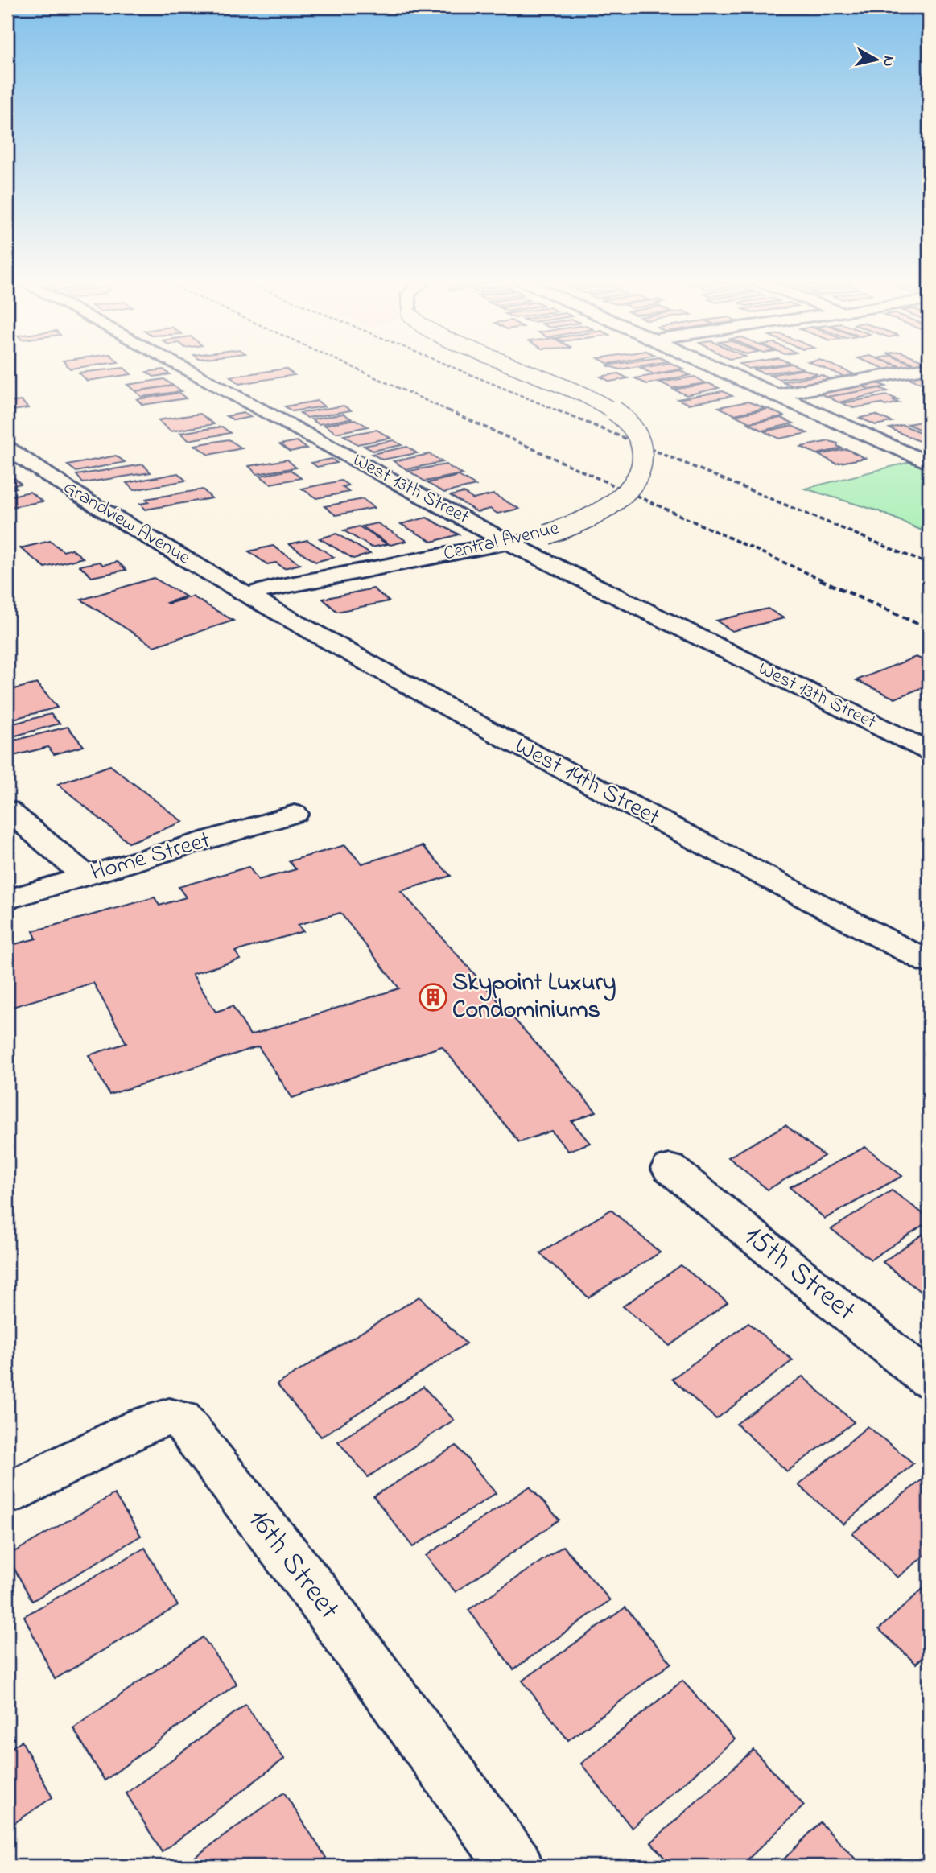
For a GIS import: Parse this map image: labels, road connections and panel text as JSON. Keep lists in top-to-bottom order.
{
  "streets": {
    "street": [
      "West 13th Street",
      "Grandview Avenue",
      "Central Avenue",
      "West 14th Street",
      "Home Street",
      "15th Street",
      "16th Street"
    ]
  },
  "crossings": [
    ["West 13th Street", "Central Avenue"],
    ["Grandview Avenue", "Central Avenue"],
    ["Grandview Avenue", "West 14th Street"],
    ["Central Avenue", "West 14th Street"]
  ],
  "places": {
    "building": ["Skypoint Luxury Condominiums"]
  },
  "north": "right"
}
